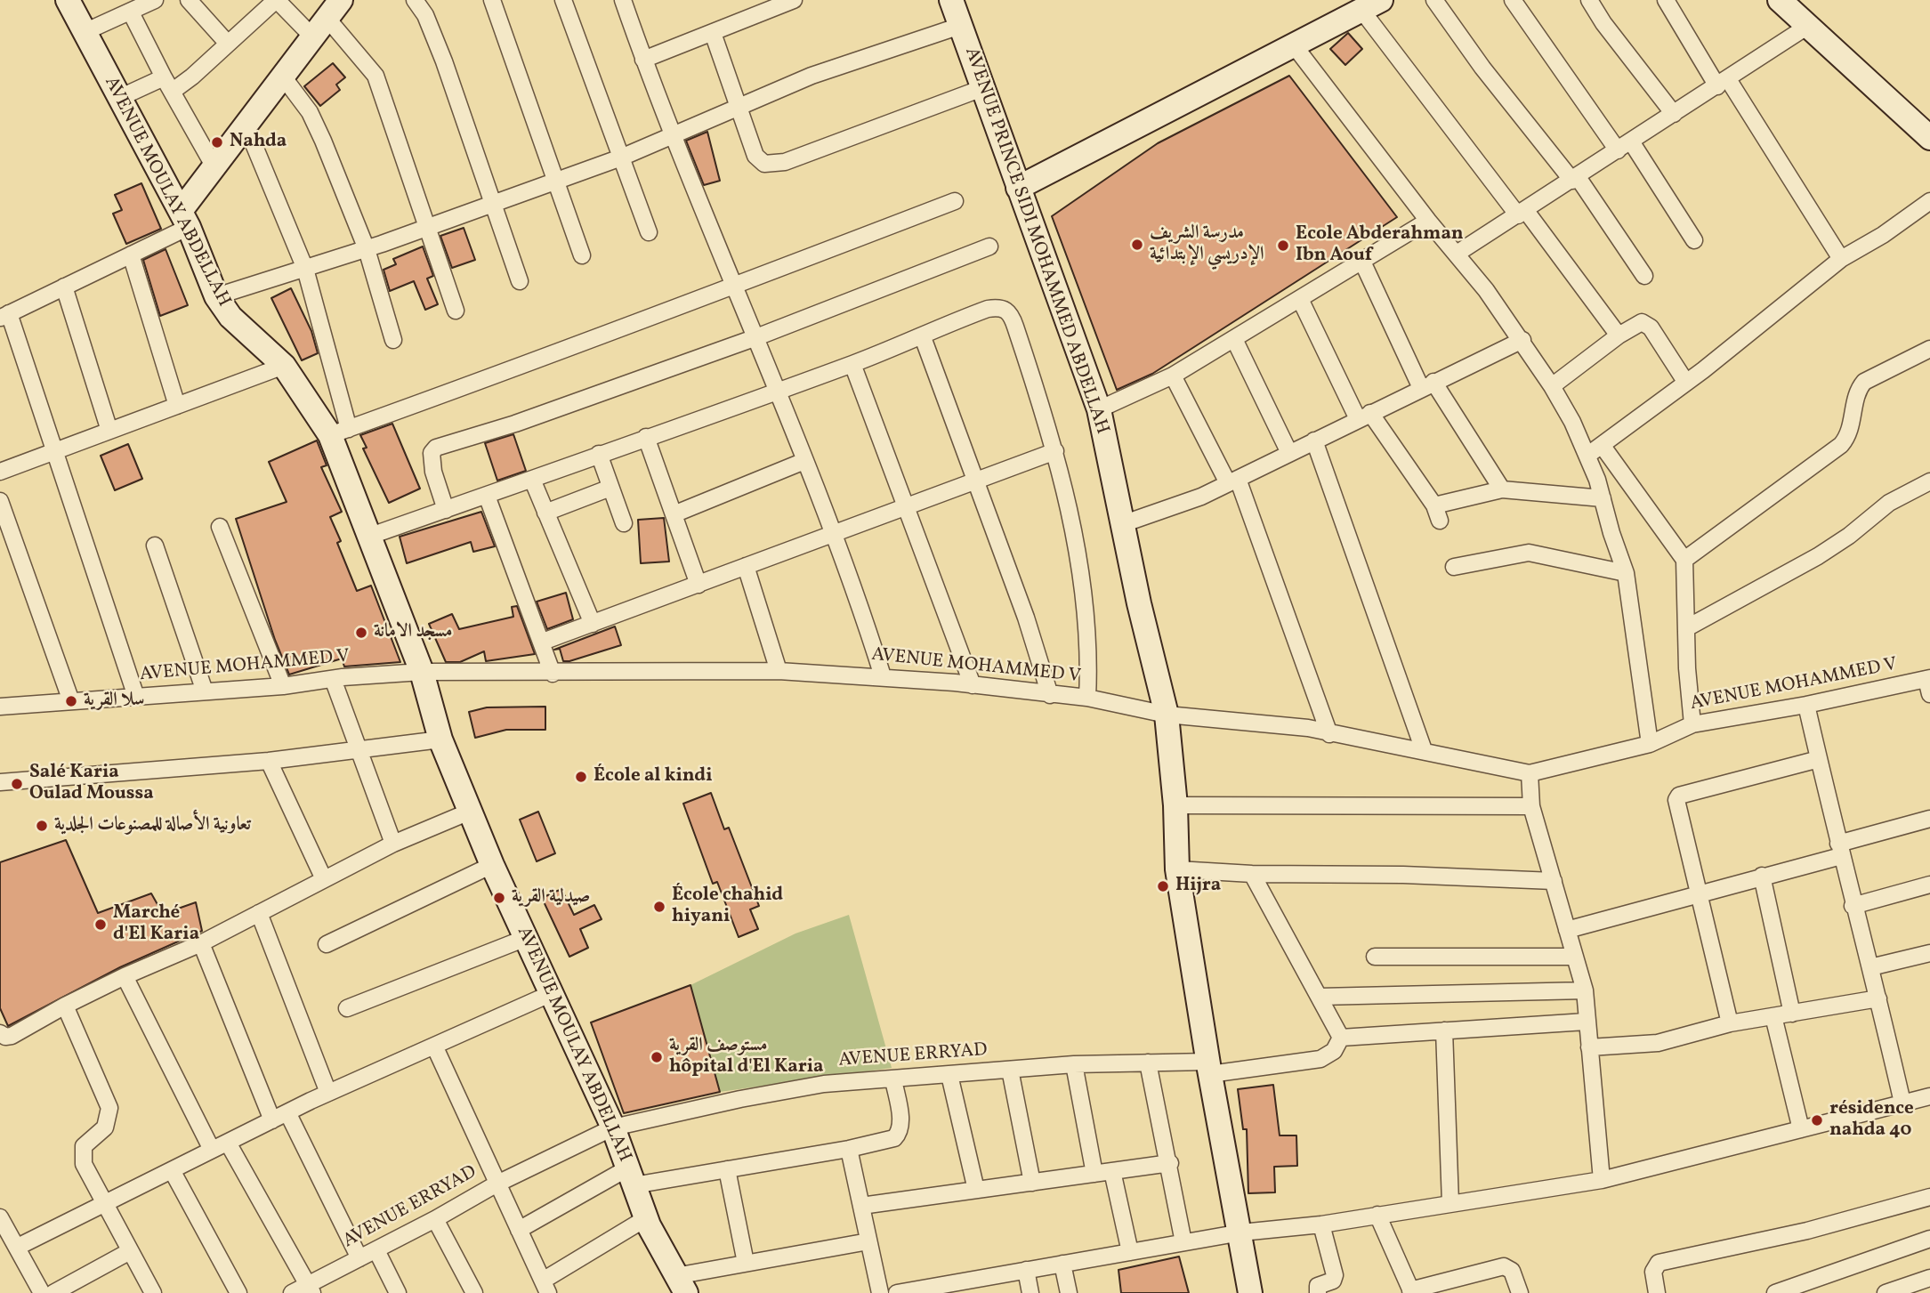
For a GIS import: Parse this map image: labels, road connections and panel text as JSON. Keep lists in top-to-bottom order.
{
  "streets": {
    "street": [
      "AVENUE MOULAY ABDELLAH",
      "AVENUE PRINCE SIDI MOHAMMED ABDELLAH",
      "AVENUE MOHAMMED V",
      "AVENUE ERRYAD"
    ]
  },
  "crossings": [
    ["AVENUE MOULAY ABDELLAH", "AVENUE MOHAMMED V"],
    ["AVENUE MOULAY ABDELLAH", "AVENUE ERRYAD"],
    ["AVENUE PRINCE SIDI MOHAMMED ABDELLAH", "AVENUE MOHAMMED V"],
    ["AVENUE PRINCE SIDI MOHAMMED ABDELLAH", "AVENUE ERRYAD"]
  ],
  "places": [
    "Nahda",
    "مدرسة الشريف الإدريسي الإبتدائية",
    "Ecole Abderahman Ibn Aouf",
    "مسجد الامانة",
    "سلا القرية",
    "École al kindi",
    "Salé Karia Oulad Moussa",
    "تعاونية الأصالة للمصنوعات الجلدية",
    "Hijra",
    "صيدلية القرية",
    "École chahid hiyani",
    "Marché d'El Karia",
    "مستوصف القرية hôpital d'El Karia",
    "résidence nahda 40"
  ]
}
